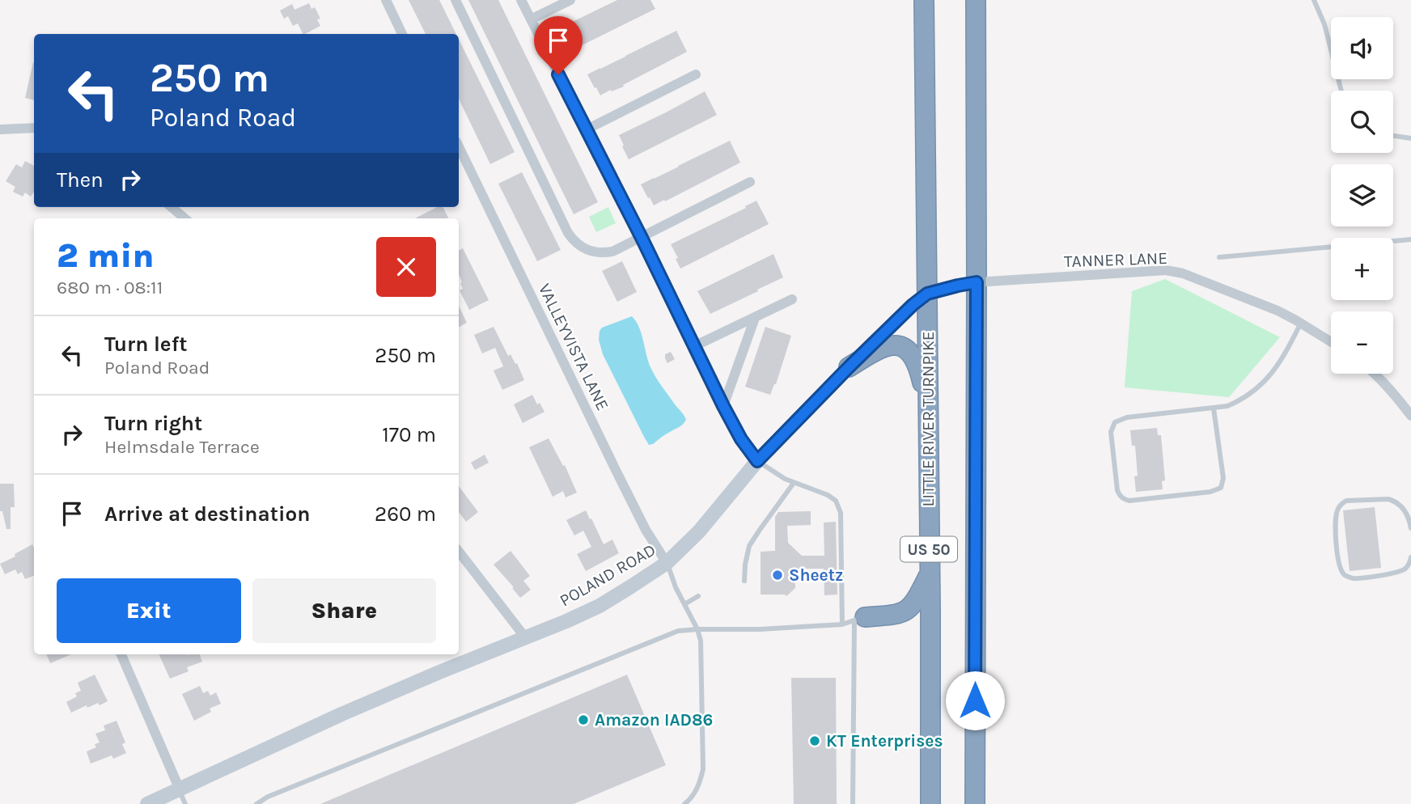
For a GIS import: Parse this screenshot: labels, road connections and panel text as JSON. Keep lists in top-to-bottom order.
{
  "streets": {
    "highway": ["LITTLE RIVER TURNPIKE", "US 50"],
    "street": ["TANNER LANE", "VALLEYVISTA LANE", "POLAND ROAD"]
  },
  "crossings": [
    ["TANNER LANE", "US 50"],
    ["TANNER LANE", "POLAND ROAD"],
    ["VALLEYVISTA LANE", "POLAND ROAD"],
    ["LITTLE RIVER TURNPIKE", "POLAND ROAD"],
    ["US 50", "POLAND ROAD"]
  ],
  "places": ["Sheetz", "Amazon IAD86", "KT Enterprises"],
  "page": {
    "map_buttons": ["+", "−"],
    "turn": ["250 m", "Poland Road"],
    "then": "Then",
    "heading": ["2 min", "680 m · 08:11"],
    "list": [
      {
        "name": "Turn left",
        "note": "Poland Road",
        "value": "250 m"
      },
      {
        "name": "Turn right",
        "note": "Helmsdale Terrace",
        "value": "170 m"
      },
      {
        "name": "Arrive at destination",
        "value": "260 m"
      }
    ],
    "buttons": ["Exit", "Share"]
  }
}
